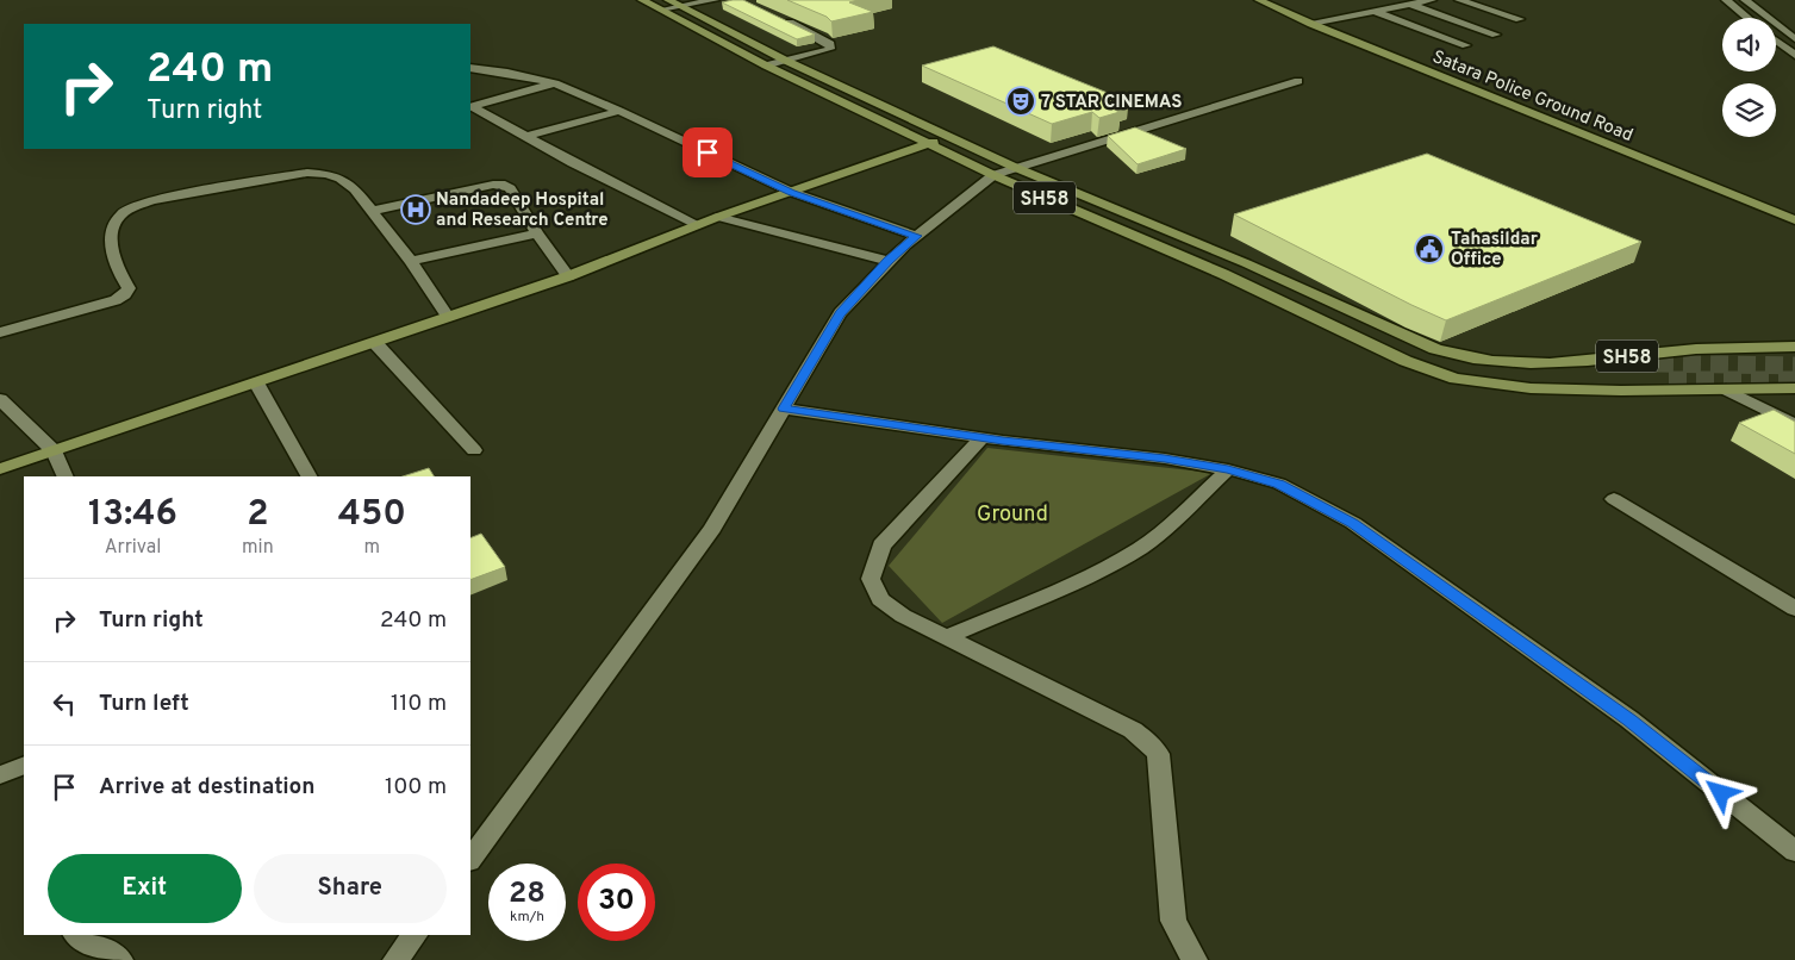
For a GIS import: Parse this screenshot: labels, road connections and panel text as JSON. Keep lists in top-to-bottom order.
{
  "streets": {
    "main road": ["Satara Police Ground Road", "SH58"]
  },
  "parks": ["Ground"],
  "places": {
    "theatre": ["7 STAR CINEMAS"],
    "hospital": ["Nandadeep Hospital and Research Centre"],
    "public building": ["Tahasildar Office"]
  },
  "page": {
    "turn": ["240 m", "Turn right"],
    "eta": [
      "13:46",
      "Arrival",
      "2",
      "min",
      "450",
      "m"
    ],
    "list": [
      {
        "name": "Turn right",
        "value": "240 m"
      },
      {
        "name": "Turn left",
        "value": "110 m"
      },
      {
        "name": "Arrive at destination",
        "value": "100 m"
      }
    ],
    "buttons": ["Exit", "Share"],
    "speed": "28 km/h",
    "limit": "30"
  }
}
